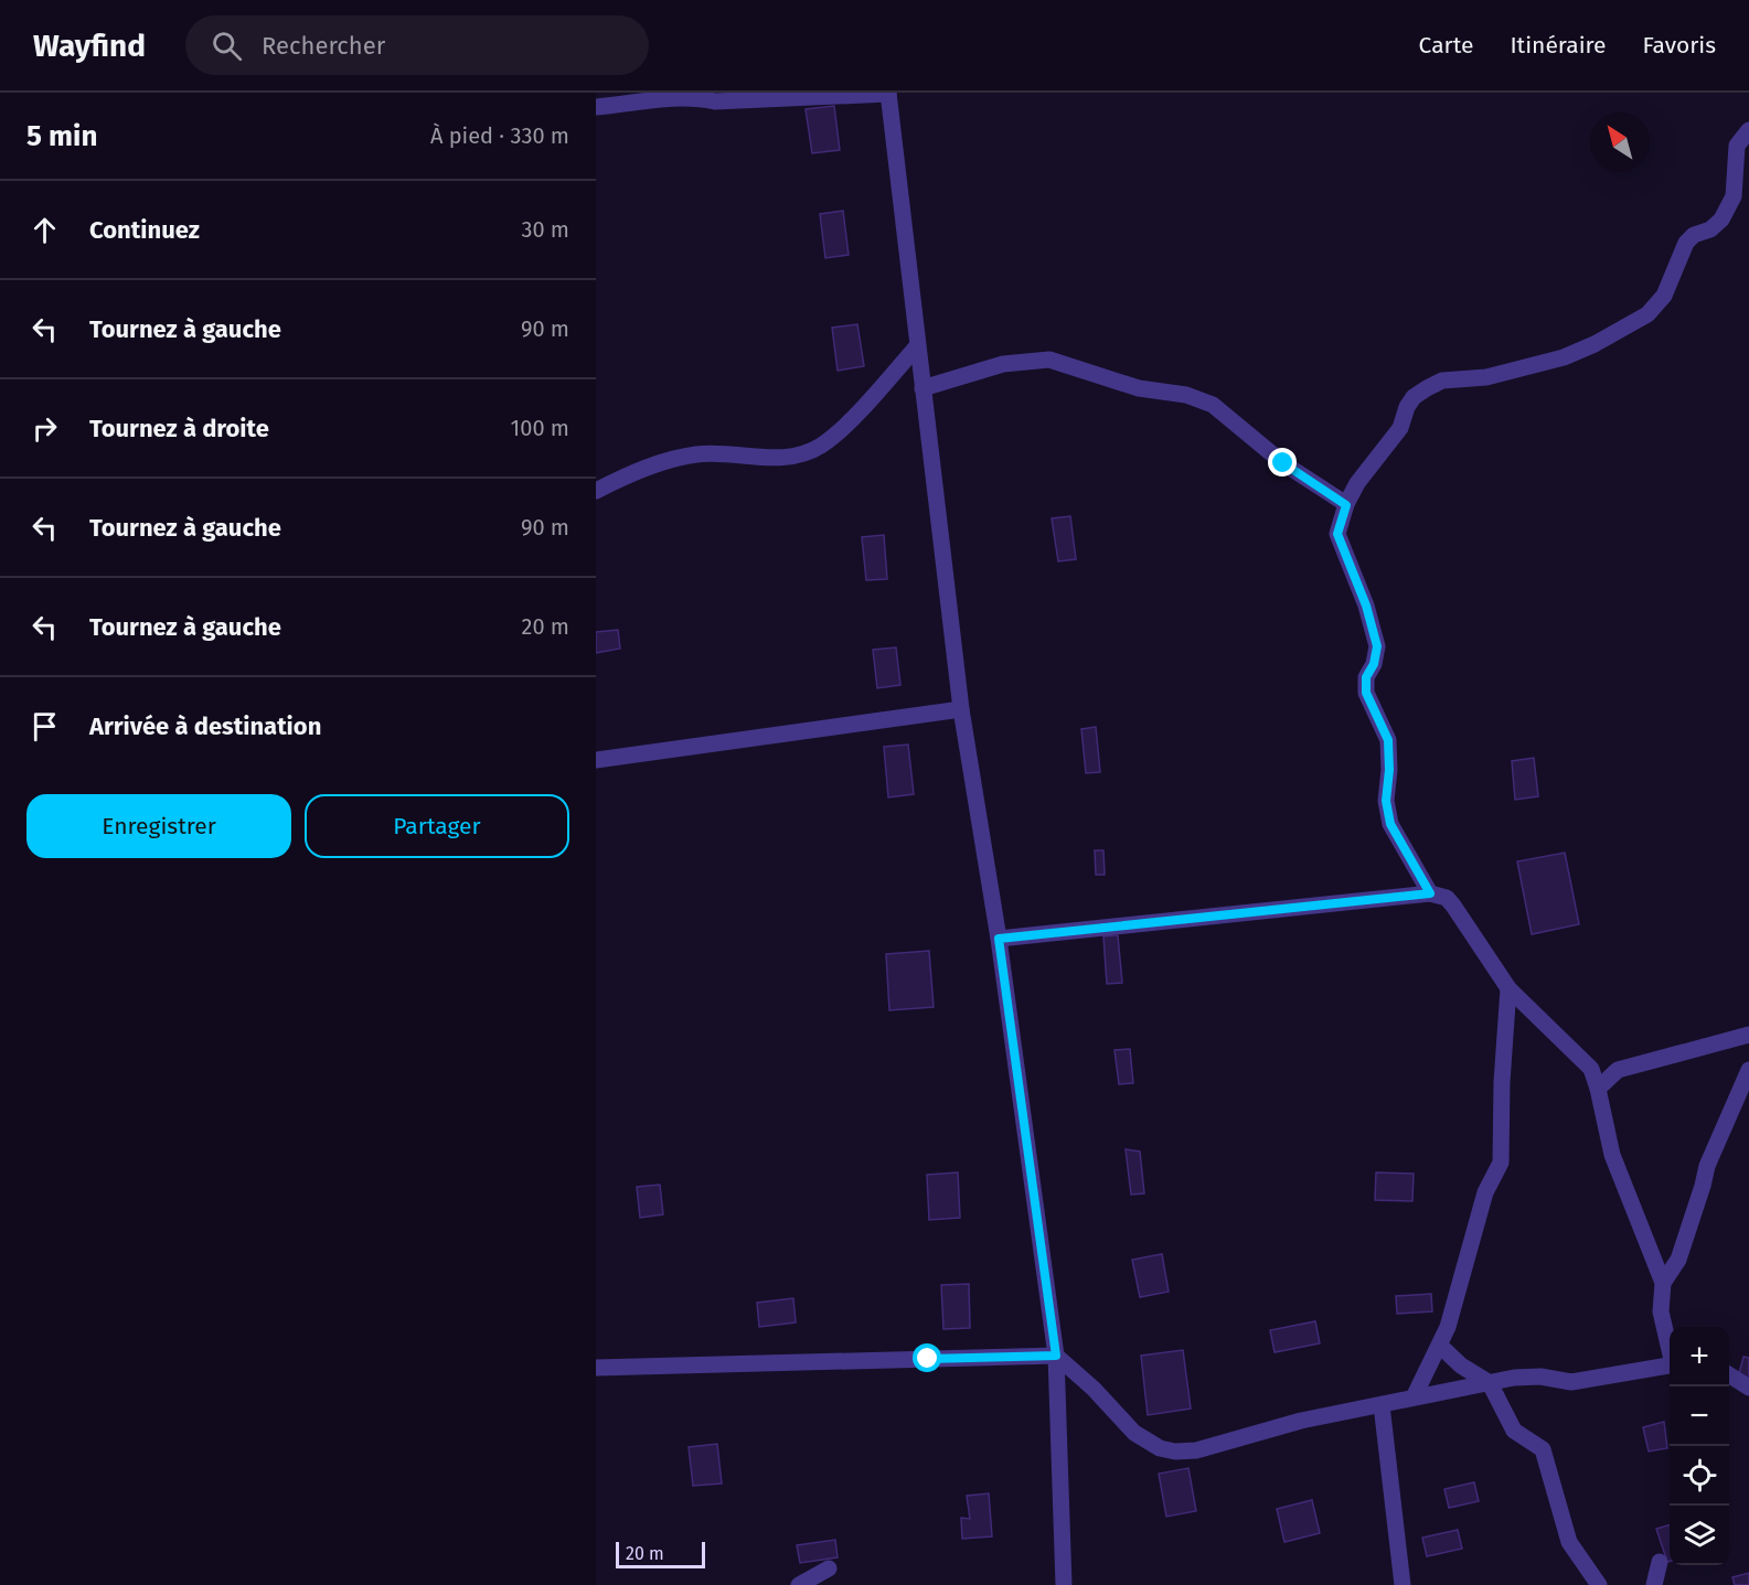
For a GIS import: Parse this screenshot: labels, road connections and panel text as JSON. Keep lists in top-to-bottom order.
{
  "scale_bar": "20 m",
  "north": "top left",
  "page": {
    "header": "Wayfind",
    "search": "Rechercher",
    "nav": ["Carte", "Itinéraire", "Favoris"],
    "heading": ["5 min", "À pied · 330 m"],
    "list": [
      ["Continuez", "30 m"],
      ["Tournez à gauche", "90 m"],
      ["Tournez à droite", "100 m"],
      ["Tournez à gauche", "90 m"],
      ["Tournez à gauche", "20 m"],
      "Arrivée à destination"
    ],
    "buttons": ["Enregistrer", "Partager"],
    "map_buttons": ["+", "−"],
    "scale": "20 m"
  }
}
